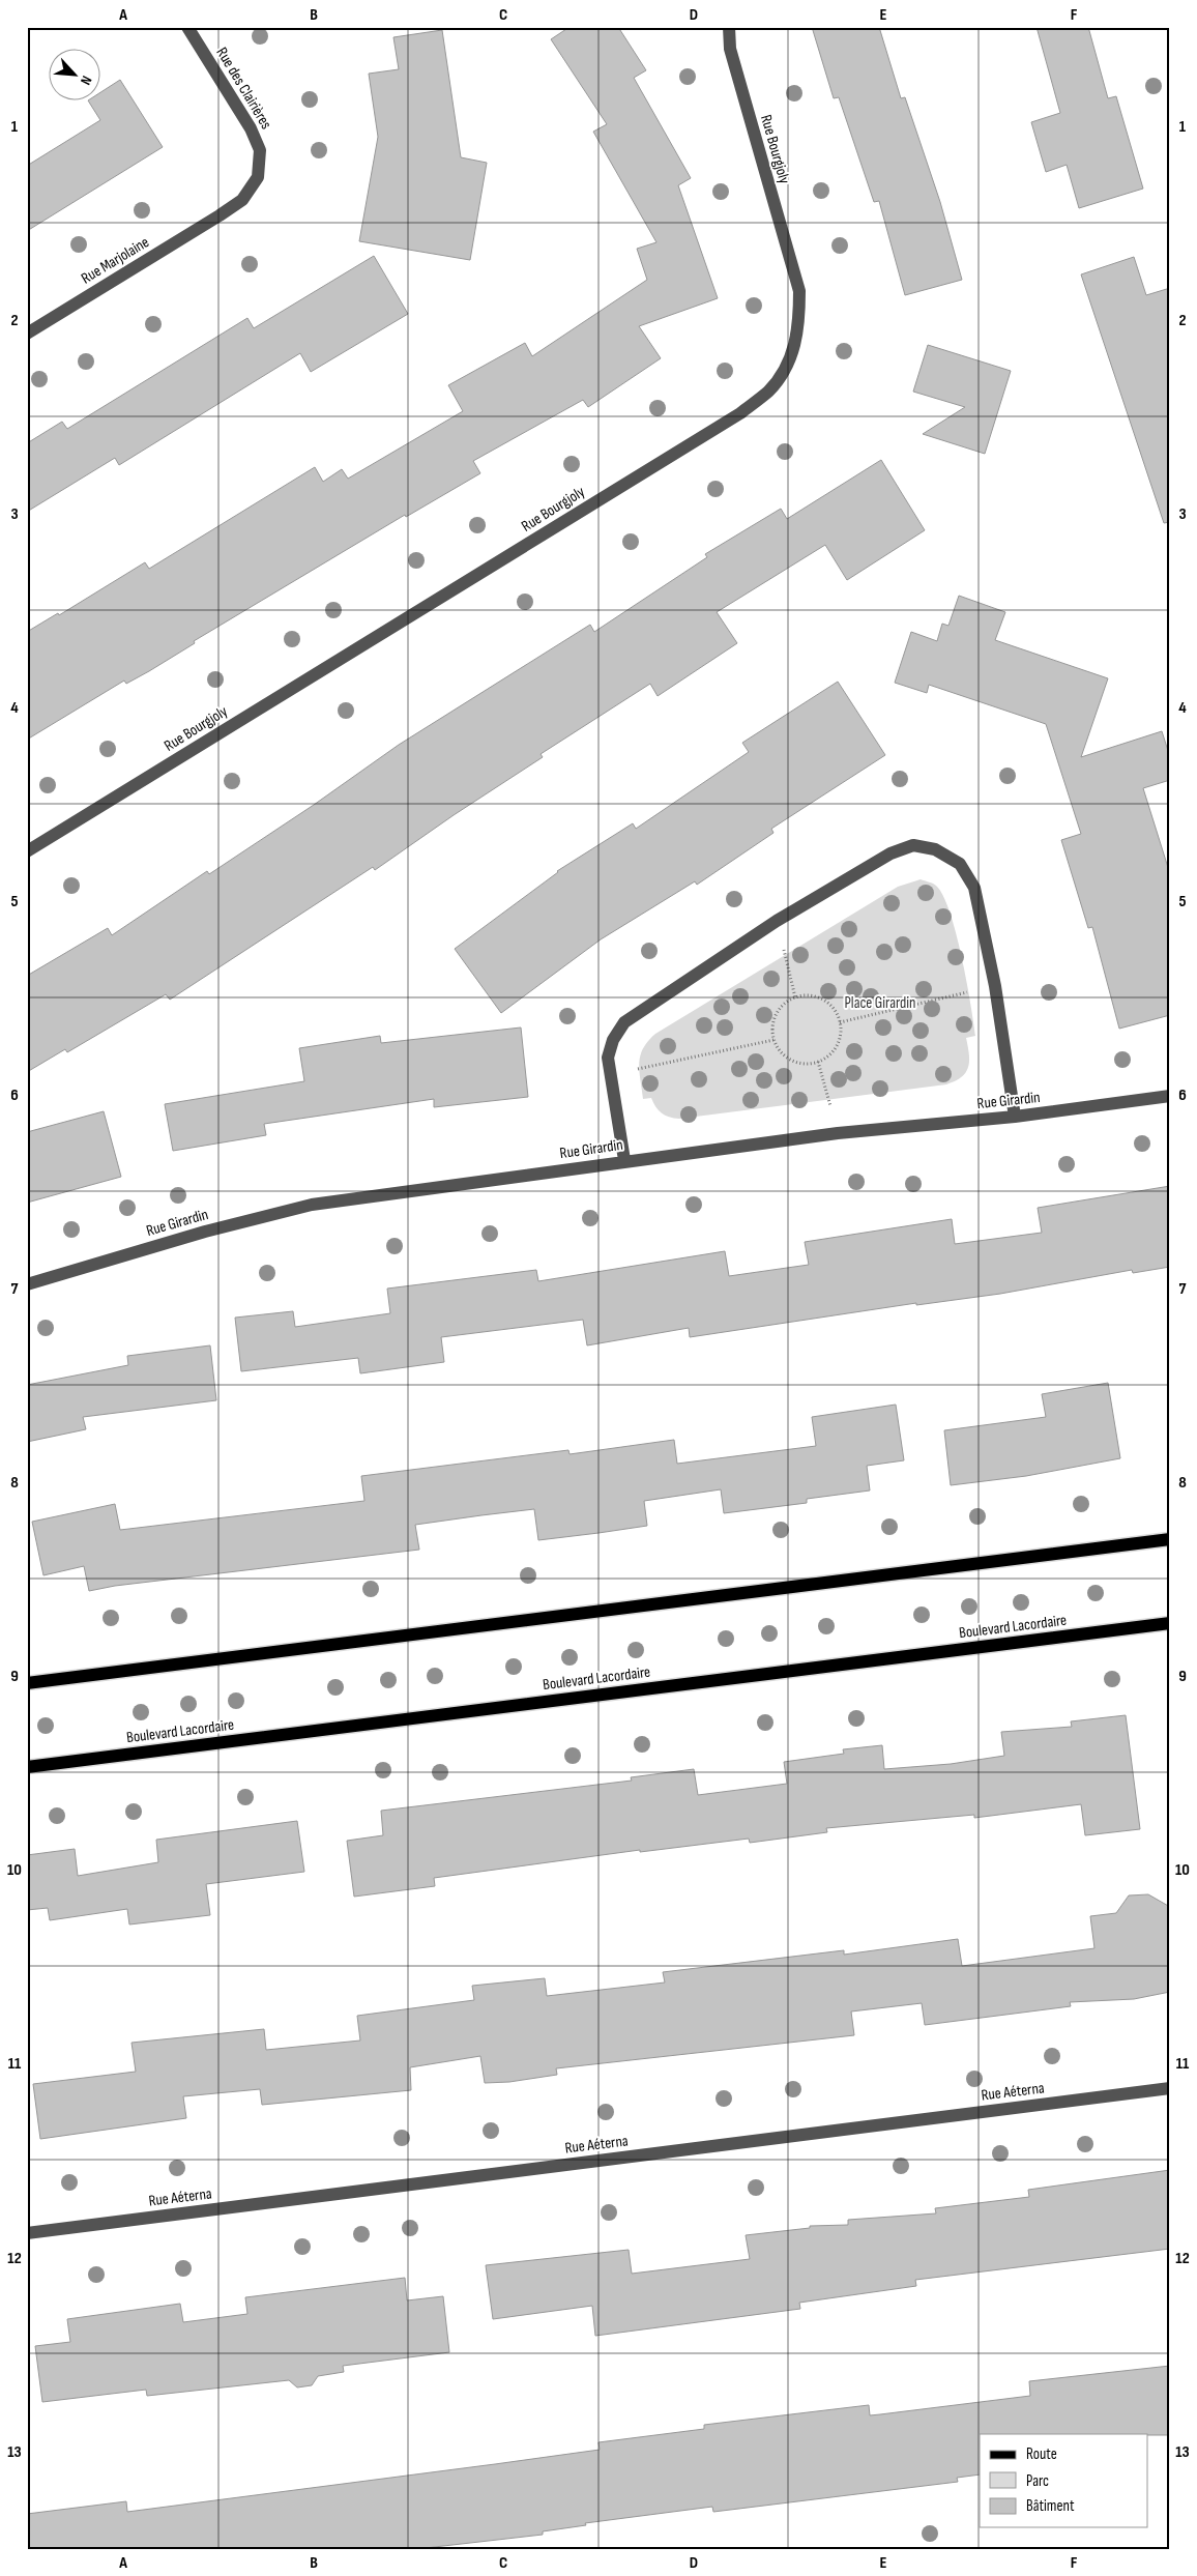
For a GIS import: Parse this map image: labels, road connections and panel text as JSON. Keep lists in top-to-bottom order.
{
  "streets": {
    "main road": ["Boulevard Lacordaire"],
    "street": [
      "Rue des Clairières",
      "Rue Bourgjoly",
      "Rue Marjolaine",
      "Rue Girardin",
      "Rue Aéterna"
    ]
  },
  "crossings": [
    ["Rue des Clairières", "Rue Marjolaine"]
  ],
  "parks": ["Place Girardin"],
  "legend": ["Route", "Parc", "Bâtiment"],
  "north": "bottom right",
  "grid": {
    "columns": [
      "A",
      "B",
      "C",
      "D",
      "E",
      "F"
    ],
    "rows": [
      "1",
      "2",
      "3",
      "4",
      "5",
      "6",
      "7",
      "8",
      "9",
      "10",
      "11",
      "12",
      "13"
    ]
  }
}
